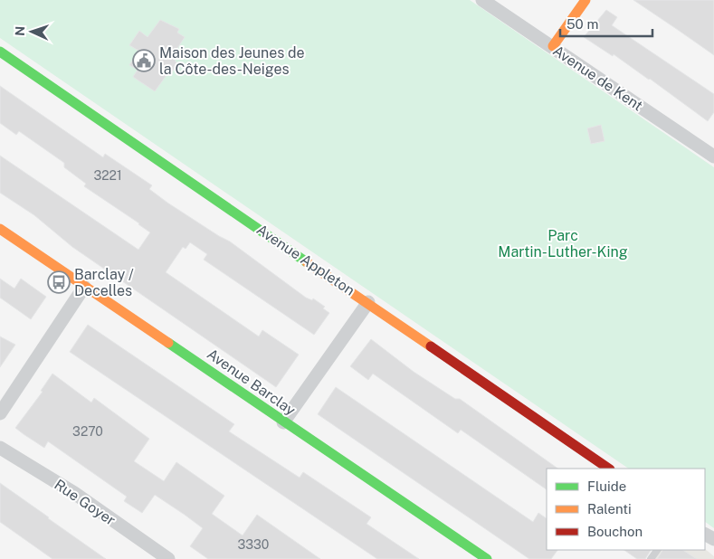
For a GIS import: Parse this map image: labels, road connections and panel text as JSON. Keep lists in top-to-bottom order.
{
  "streets": {
    "street": [
      "Avenue de Kent",
      "Avenue Appleton",
      "Avenue Barclay",
      "Rue Goyer"
    ]
  },
  "parks": ["Parc Martin-Luther-King"],
  "places": {
    "public building": ["Maison des Jeunes de la Côte-des-Neiges"],
    "bus stop": ["Barclay / Decelles"]
  },
  "house_numbers": ["3221", "3270", "3330"],
  "legend": ["Fluide", "Ralenti", "Bouchon"],
  "scale_bar": "50 m",
  "north": "left"
}
